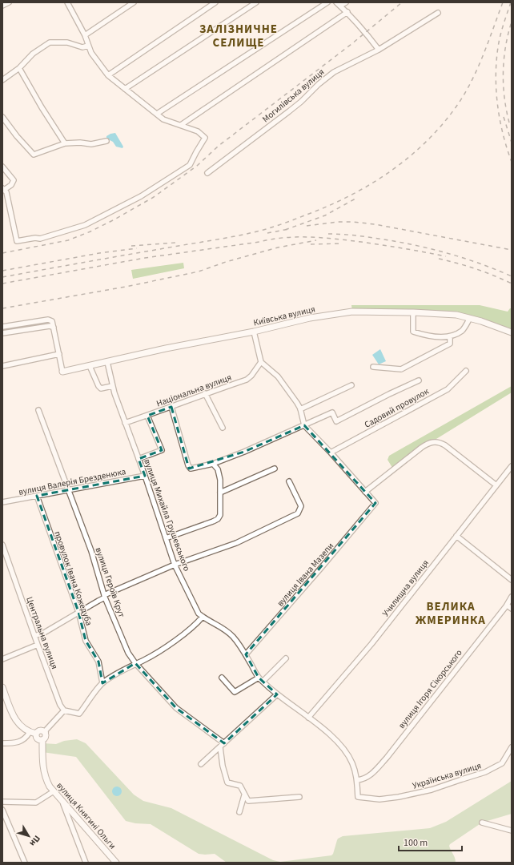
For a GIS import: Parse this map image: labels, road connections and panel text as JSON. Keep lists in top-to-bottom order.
{
  "streets": {
    "street": [
      "Могилівська вулиця",
      "Київська вулиця",
      "Національна вулиця",
      "Садовий провулок",
      "вулиця Валерія Брезденюка",
      "вулиця Михайла Грушевського",
      "вулиця Івана Мазепи",
      "провулок Івана Кожедуба",
      "вулиця Героїв Крут",
      "Училищна вулиця",
      "Центральна вулиця",
      "вулиця Ігоря Сікорського",
      "Українська вулиця",
      "вулиця Княгині Ольги"
    ]
  },
  "crossings": [
    ["Київська вулиця", "вулиця Михайла Грушевського"],
    ["Національна вулиця", "вулиця Михайла Грушевського"],
    ["вулиця Валерія Брезденюка", "вулиця Михайла Грушевського"],
    ["вулиця Валерія Брезденюка", "провулок Івана Кожедуба"],
    ["вулиця Валерія Брезденюка", "вулиця Героїв Крут"],
    ["вулиця Михайла Грушевського", "вулиця Івана Мазепи"],
    ["вулиця Михайла Грушевського", "Училищна вулиця"],
    ["вулиця Михайла Грушевського", "вулиця Ігоря Сікорського"],
    ["вулиця Михайла Грушевського", "Українська вулиця"]
  ],
  "districts": ["ЗАЛІЗНИЧНЕ СЕЛИЩЕ", "ВЕЛИКА ЖМЕРИНКА"],
  "scale_bar": "100 m",
  "north": "bottom right"
}
